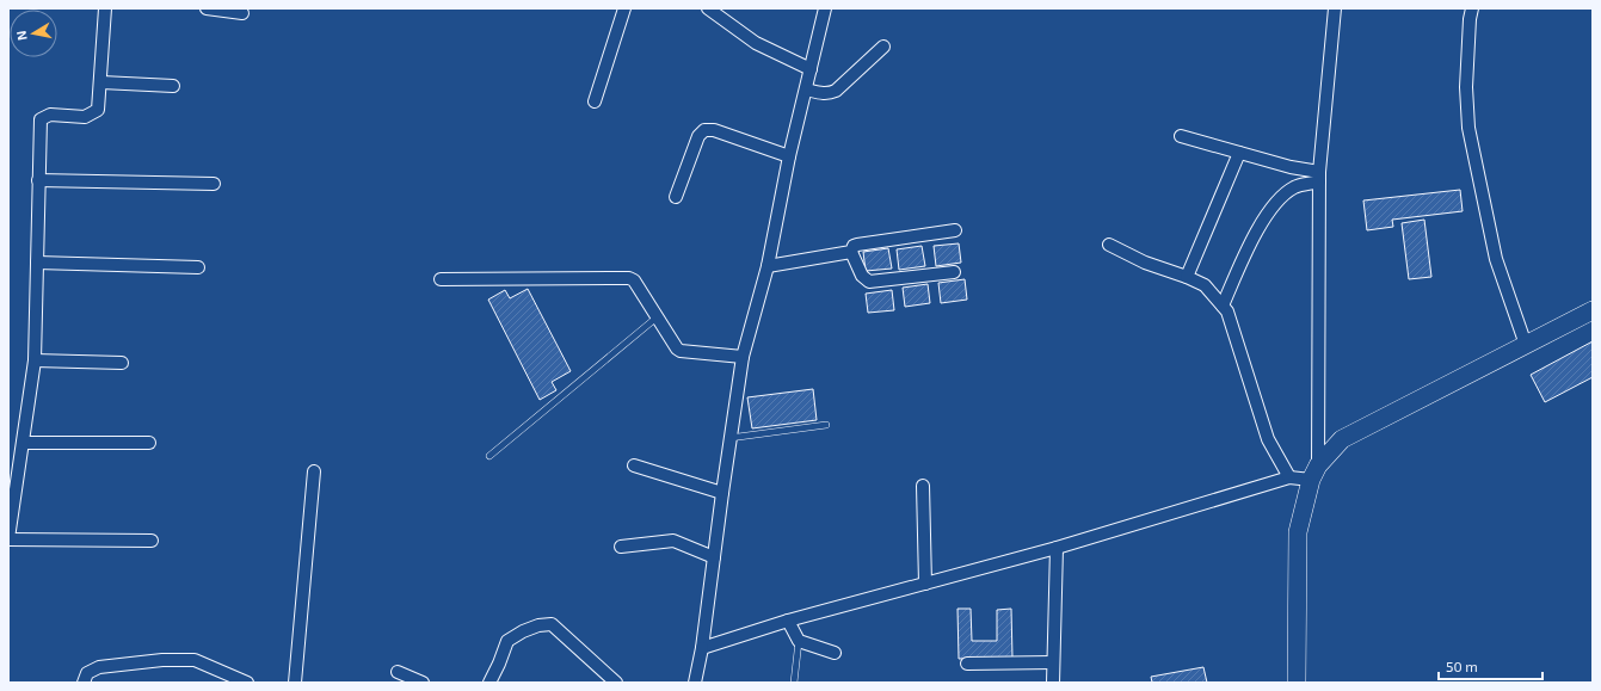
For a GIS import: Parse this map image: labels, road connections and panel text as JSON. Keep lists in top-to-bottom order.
{
  "scale_bar": "50 m",
  "north": "left"
}
